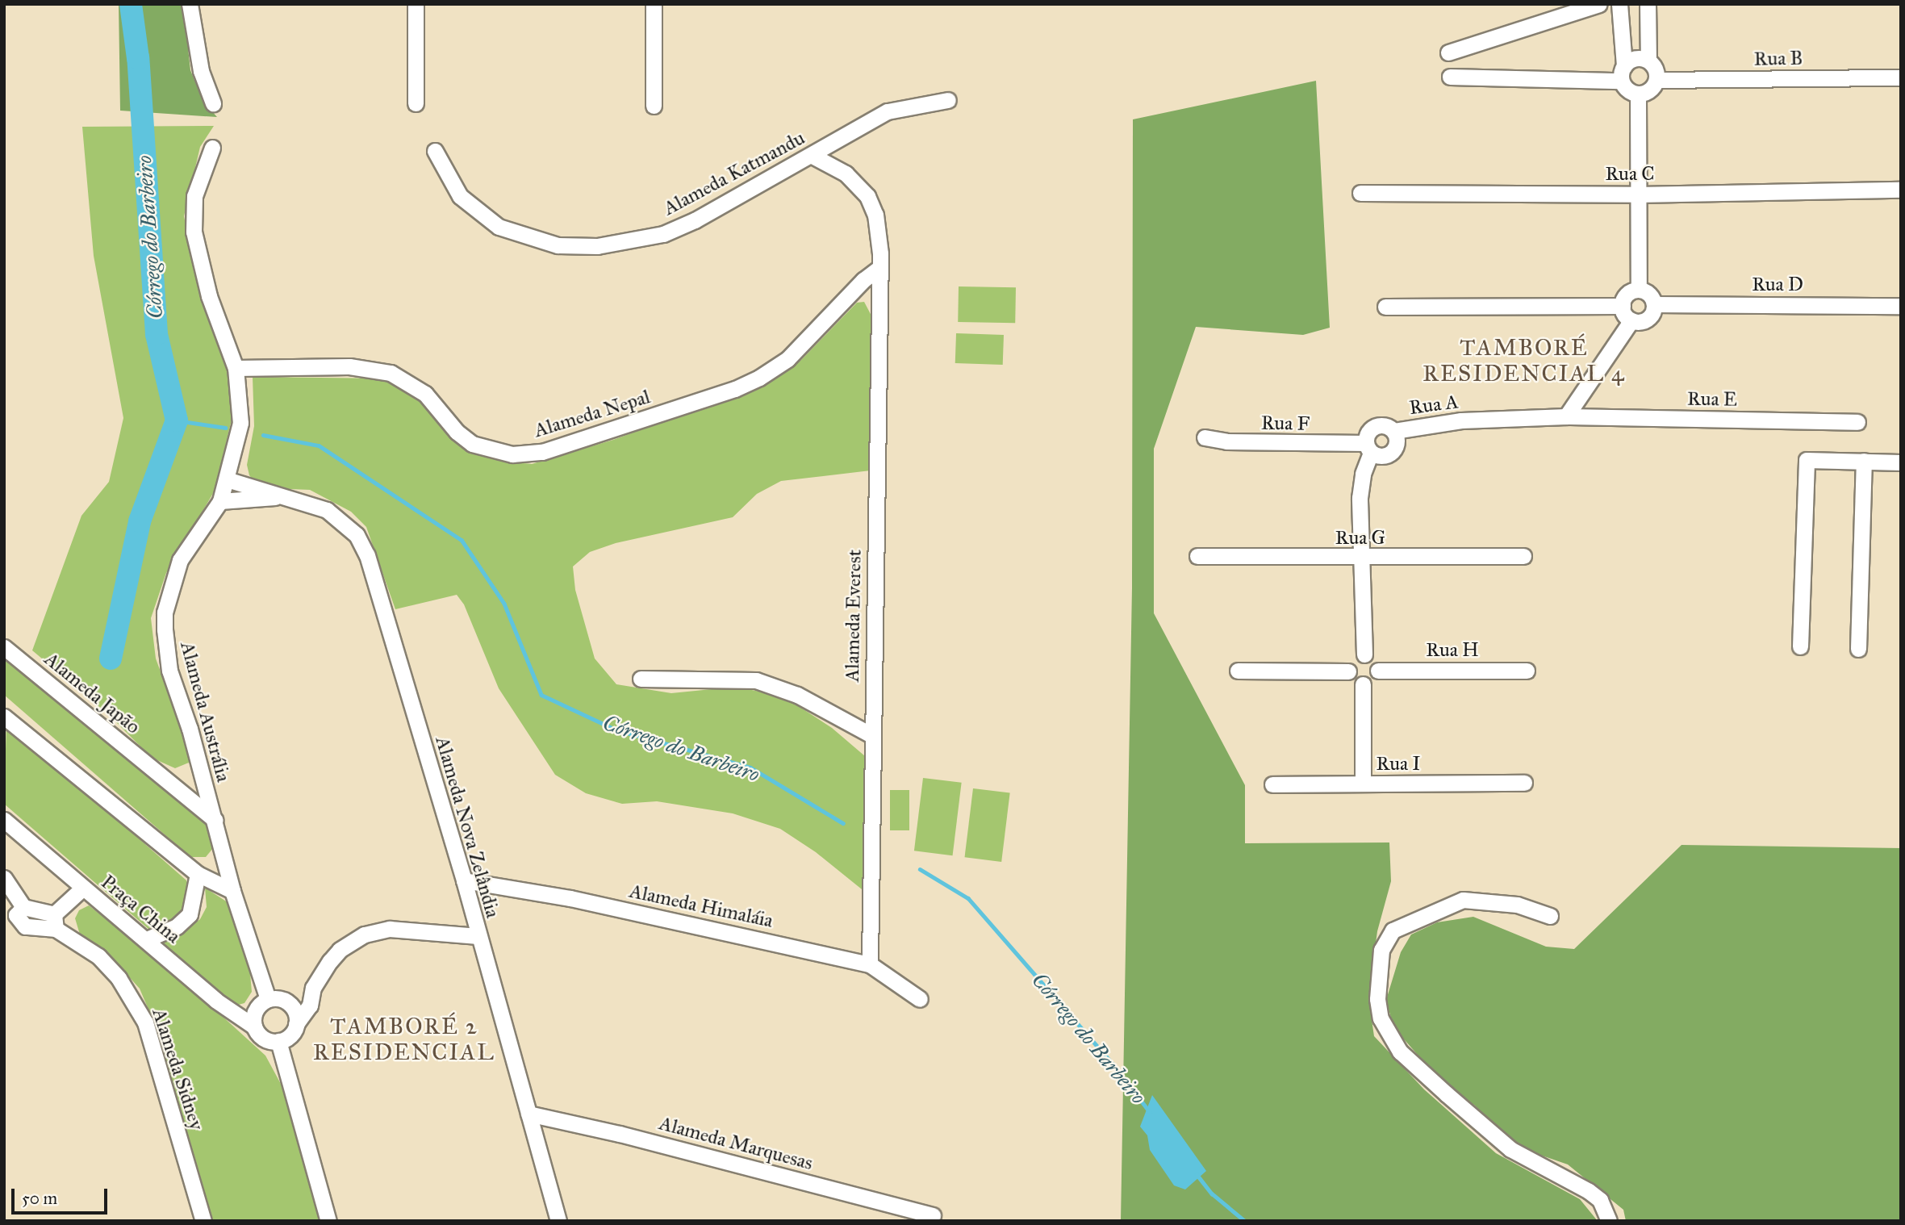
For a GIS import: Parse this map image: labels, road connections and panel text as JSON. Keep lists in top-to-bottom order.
{
  "streets": {
    "street": [
      "Rua B",
      "Alameda Katmandu",
      "Rua C",
      "Rua D",
      "Rua E",
      "Rua A",
      "Alameda Nepal",
      "Rua F",
      "Rua G",
      "Alameda Everest",
      "Rua H",
      "Alameda Japão",
      "Alameda Austrália",
      "Rua I",
      "Alameda Nova Zelândia",
      "Alameda Himaláia",
      "Praça China",
      "Alameda Sidney",
      "Alameda Marquesas"
    ]
  },
  "crossings": [
    ["Alameda Katmandu", "Alameda Everest"],
    ["Rua E", "Rua A"],
    ["Rua A", "Rua F"],
    ["Alameda Nepal", "Alameda Everest"],
    ["Alameda Nepal", "Alameda Austrália"],
    ["Alameda Everest", "Alameda Himaláia"],
    ["Alameda Japão", "Alameda Austrália"],
    ["Alameda Austrália", "Alameda Nova Zelândia"],
    ["Alameda Austrália", "Praça China"],
    ["Alameda Nova Zelândia", "Alameda Himaláia"],
    ["Alameda Nova Zelândia", "Alameda Marquesas"]
  ],
  "districts": ["TAMBORÉ RESIDENCIAL 4", "TAMBORÉ 2 RESIDENCIAL"],
  "water": ["Córrego do Barbeiro"],
  "scale_bar": "50 m"
}
